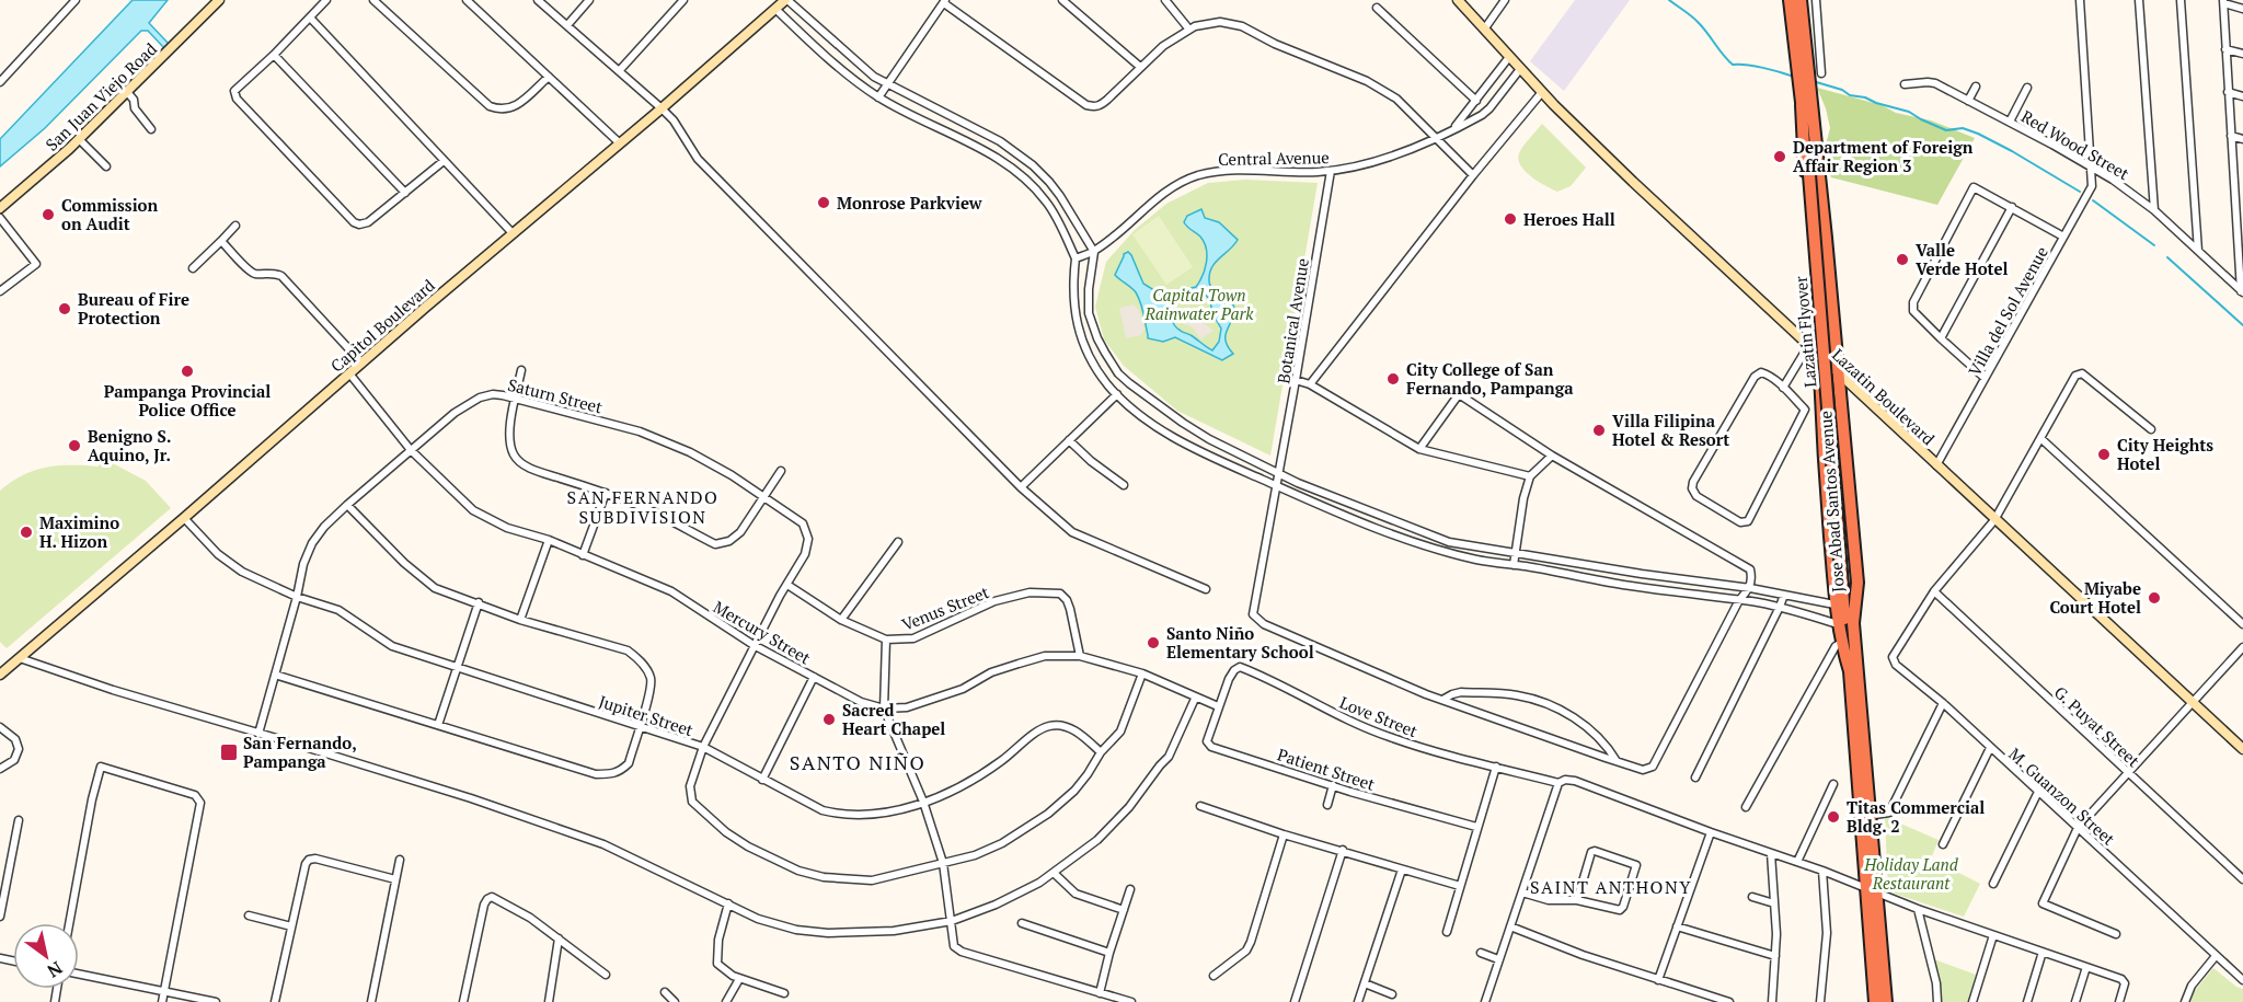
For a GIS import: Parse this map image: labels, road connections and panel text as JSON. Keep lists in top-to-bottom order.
{
  "streets": {
    "highway": ["Lazatin Flyover", "Jose Abad Santos Avenue"],
    "main road": ["San Juan Viejo Road", "Capitol Boulevard", "Lazatin Boulevard"],
    "street": [
      "Red Wood Street",
      "Central Avenue",
      "Villa del Sol Avenue",
      "Botanical Avenue",
      "Saturn Street",
      "Venus Street",
      "Mercury Street",
      "Jupiter Street",
      "Love Street",
      "G. Puyat Street",
      "Patient Street",
      "M. Guanzon Street"
    ]
  },
  "crossings": [
    ["Red Wood Street", "Villa del Sol Avenue"],
    ["Central Avenue", "Botanical Avenue"],
    ["Central Avenue", "Lazatin Boulevard"],
    ["Villa del Sol Avenue", "Lazatin Boulevard"],
    ["Capitol Boulevard", "Mercury Street"],
    ["Capitol Boulevard", "Jupiter Street"],
    ["Lazatin Flyover", "Jose Abad Santos Avenue"],
    ["Saturn Street", "Venus Street"],
    ["Saturn Street", "Mercury Street"],
    ["Saturn Street", "Jupiter Street"],
    ["Lazatin Boulevard", "Jose Abad Santos Avenue"],
    ["Jose Abad Santos Avenue", "Love Street"],
    ["Venus Street", "Mercury Street"],
    ["Mercury Street", "Love Street"],
    ["Mercury Street", "Patient Street"],
    ["Love Street", "Patient Street"],
    ["G. Puyat Street", "M. Guanzon Street"]
  ],
  "districts": ["SAN FERNANDO SUBDIVISION", "SANTO NIÑO", "SAINT ANTHONY"],
  "parks": ["Capital Town Rainwater Park", "Holiday Land Restaurant"],
  "places": {
    "other": [
      "Department of Foreign Affair Region 3",
      "Monrose Parkview",
      "Commission on Audit",
      "Heroes Hall",
      "Valle Verde Hotel",
      "Bureau of Fire Protection",
      "Pampanga Provincial Police Office",
      "City College of San Fernando, Pampanga",
      "Villa Filipina Hotel & Resort",
      "Benigno S. Aquino, Jr.",
      "City Heights Hotel",
      "Maximino H. Hizon",
      "Miyabe Court Hotel",
      "Santo Niño Elementary School",
      "Sacred Heart Chapel",
      "Titas Commercial Bldg. 2"
    ],
    "transit": ["San Fernando, Pampanga"]
  },
  "north": "bottom right"
}
